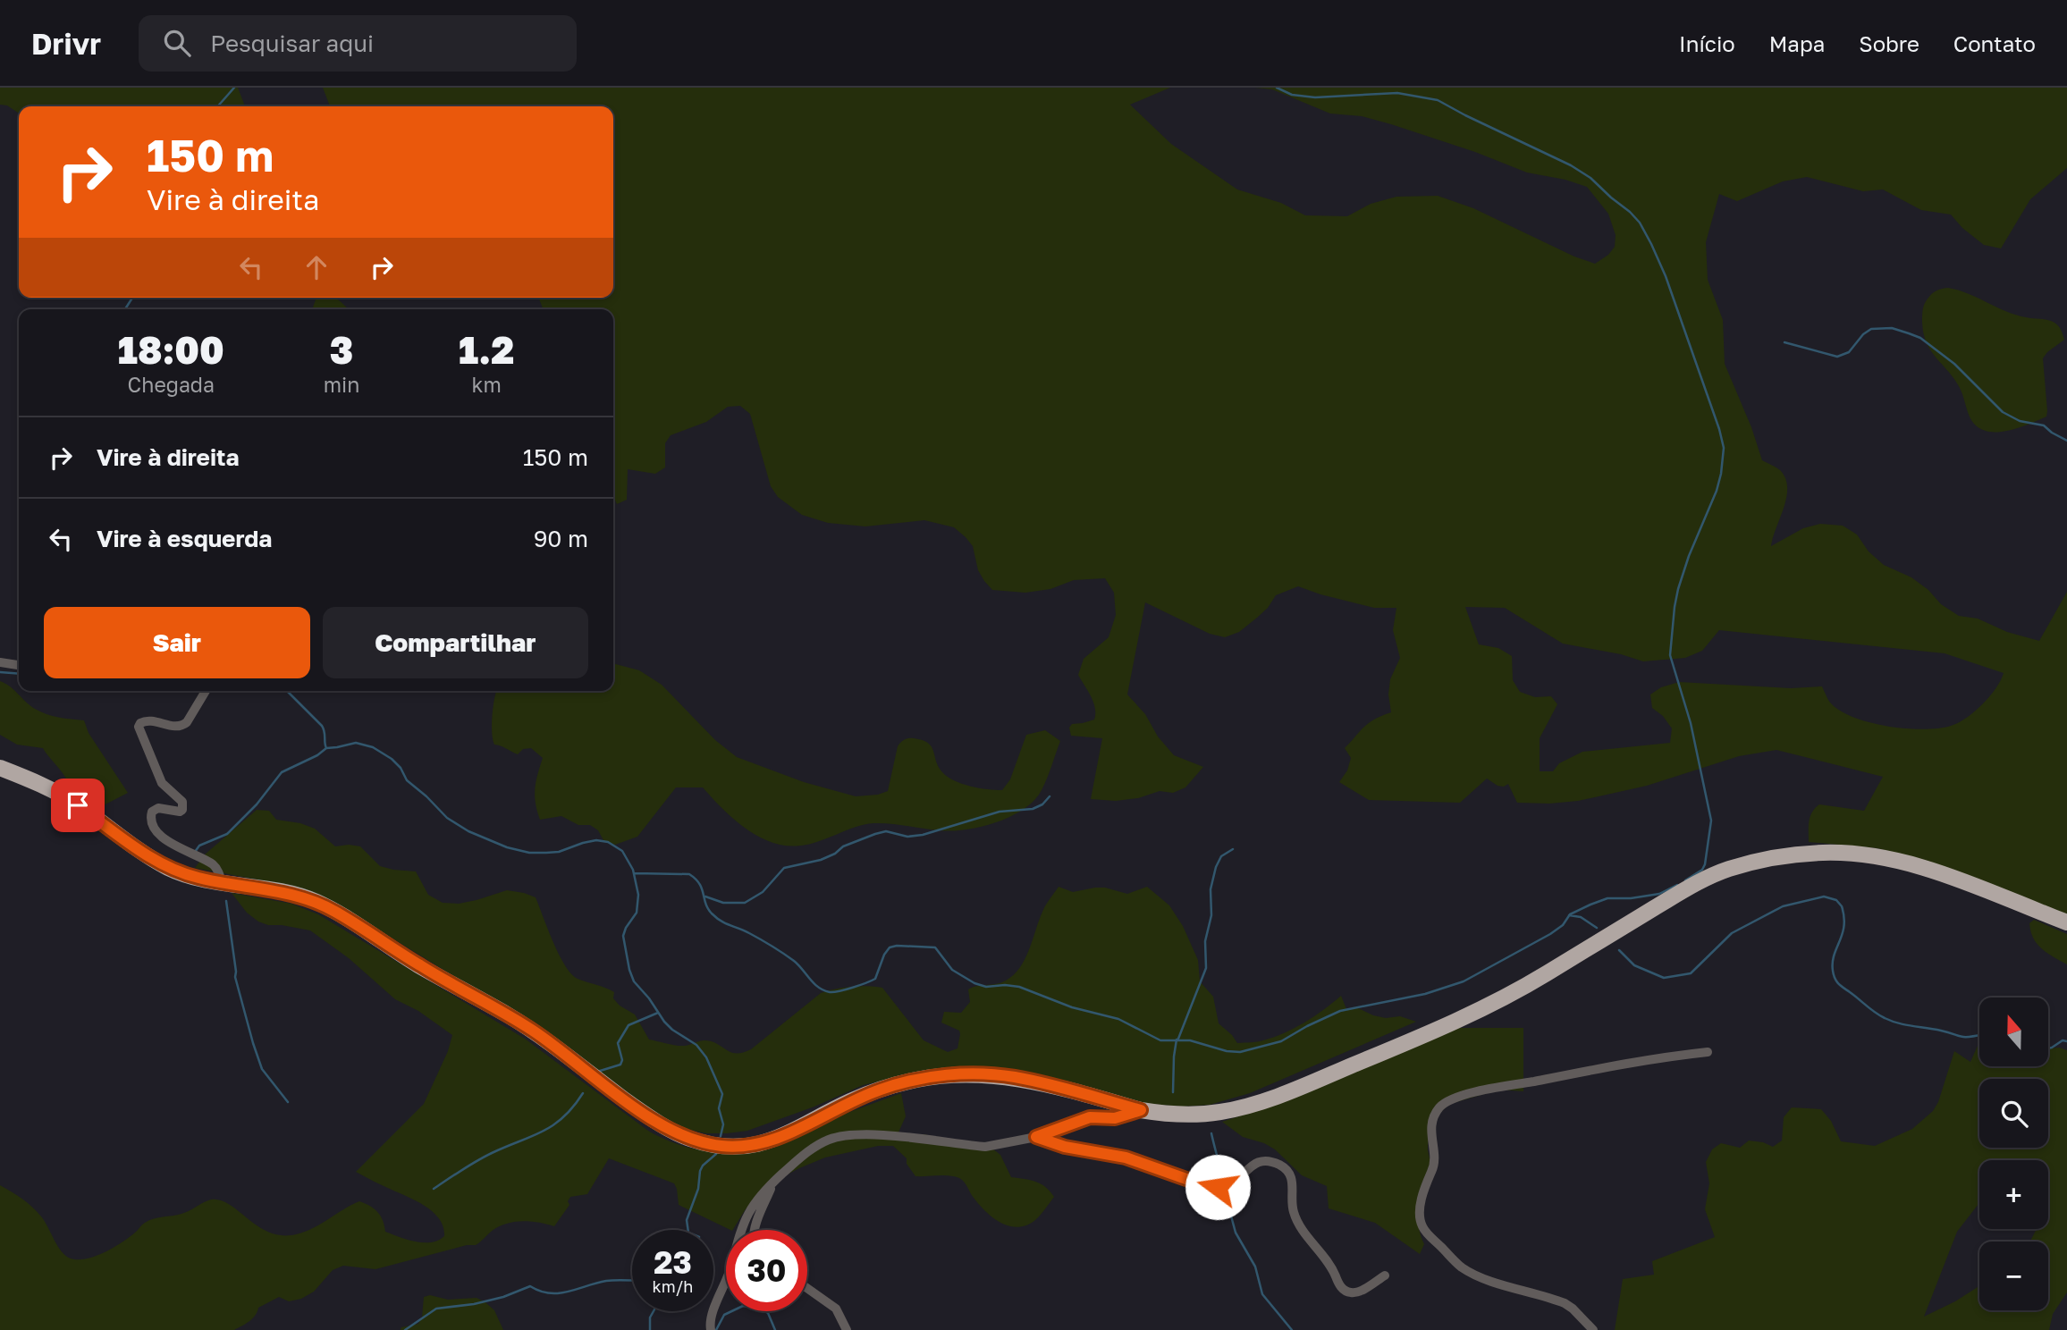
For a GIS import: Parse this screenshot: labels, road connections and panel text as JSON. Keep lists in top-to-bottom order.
{
  "north": "top",
  "page": {
    "header": "Drivr",
    "search": "Pesquisar aqui",
    "nav": [
      "Início",
      "Mapa",
      "Sobre",
      "Contato"
    ],
    "turn": ["150 m", "Vire à direita"],
    "eta": [
      "18:00",
      "Chegada",
      "3",
      "min",
      "1.2",
      "km"
    ],
    "list": [
      {
        "name": "Vire à direita",
        "value": "150 m"
      },
      {
        "name": "Vire à esquerda",
        "value": "90 m"
      }
    ],
    "buttons": ["Sair", "Compartilhar"],
    "map_buttons": ["+", "−"],
    "speed": "23 km/h",
    "limit": "30"
  }
}
